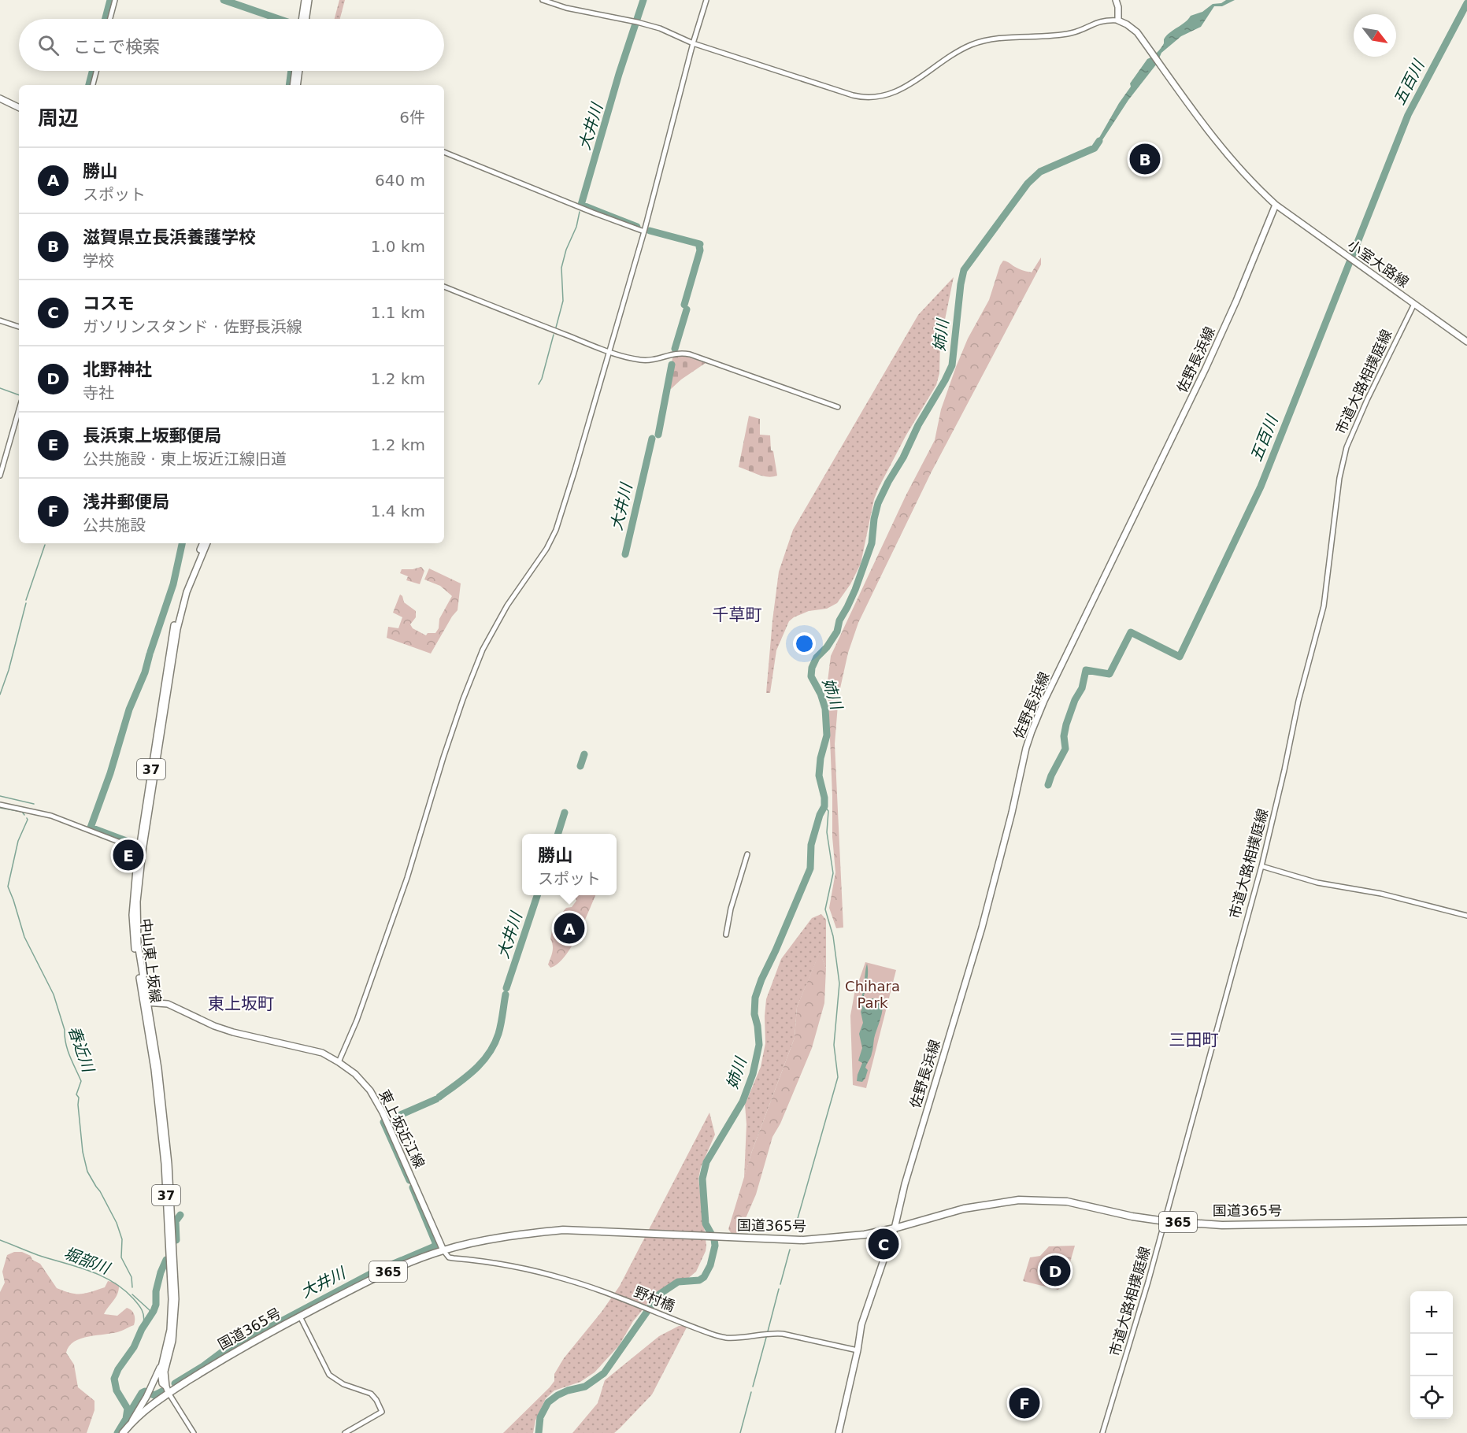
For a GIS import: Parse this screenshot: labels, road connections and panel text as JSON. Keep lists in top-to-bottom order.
{
  "streets": {
    "highway": ["国道365号", "365"],
    "main road": [
      "小室大路線",
      "佐野長浜線",
      "37",
      "中山東上坂線",
      "東上坂近江線"
    ],
    "street": ["市道大路相撲庭線", "野村橋"]
  },
  "crossings": [
    ["小室大路線", "佐野長浜線"],
    ["小室大路線", "市道大路相撲庭線"],
    ["佐野長浜線", "国道365号"],
    ["佐野長浜線", "野村橋"],
    ["市道大路相撲庭線", "国道365号"],
    ["中山東上坂線", "東上坂近江線"],
    ["中山東上坂線", "国道365号"],
    ["東上坂近江線", "国道365号"],
    ["東上坂近江線", "野村橋"],
    ["国道365号", "野村橋"]
  ],
  "districts": ["千草町", "東上坂町", "三田町"],
  "water": [
    "五百川",
    "大井川",
    "姉川",
    "春近川",
    "堀部川"
  ],
  "parks": ["Chihara Park"],
  "north": "bottom right",
  "page": {
    "search": "ここで検索",
    "heading": ["周辺", "6件"],
    "pins": [
      "B",
      "E",
      "A",
      "C",
      "D",
      "F"
    ],
    "list": [
      {
        "mark": "A",
        "name": "勝山",
        "note": "スポット",
        "value": "640 m"
      },
      {
        "mark": "B",
        "name": "滋賀県立長浜養護学校",
        "note": "学校",
        "value": "1.0 km"
      },
      {
        "mark": "C",
        "name": "コスモ",
        "note": "ガソリンスタンド · 佐野長浜線",
        "value": "1.1 km"
      },
      {
        "mark": "D",
        "name": "北野神社",
        "note": "寺社",
        "value": "1.2 km"
      },
      {
        "mark": "E",
        "name": "長浜東上坂郵便局",
        "note": "公共施設 · 東上坂近江線旧道",
        "value": "1.2 km"
      },
      {
        "mark": "F",
        "name": "浅井郵便局",
        "note": "公共施設",
        "value": "1.4 km"
      }
    ],
    "popup": ["勝山", "スポット"],
    "map_buttons": ["+", "−"]
  }
}
